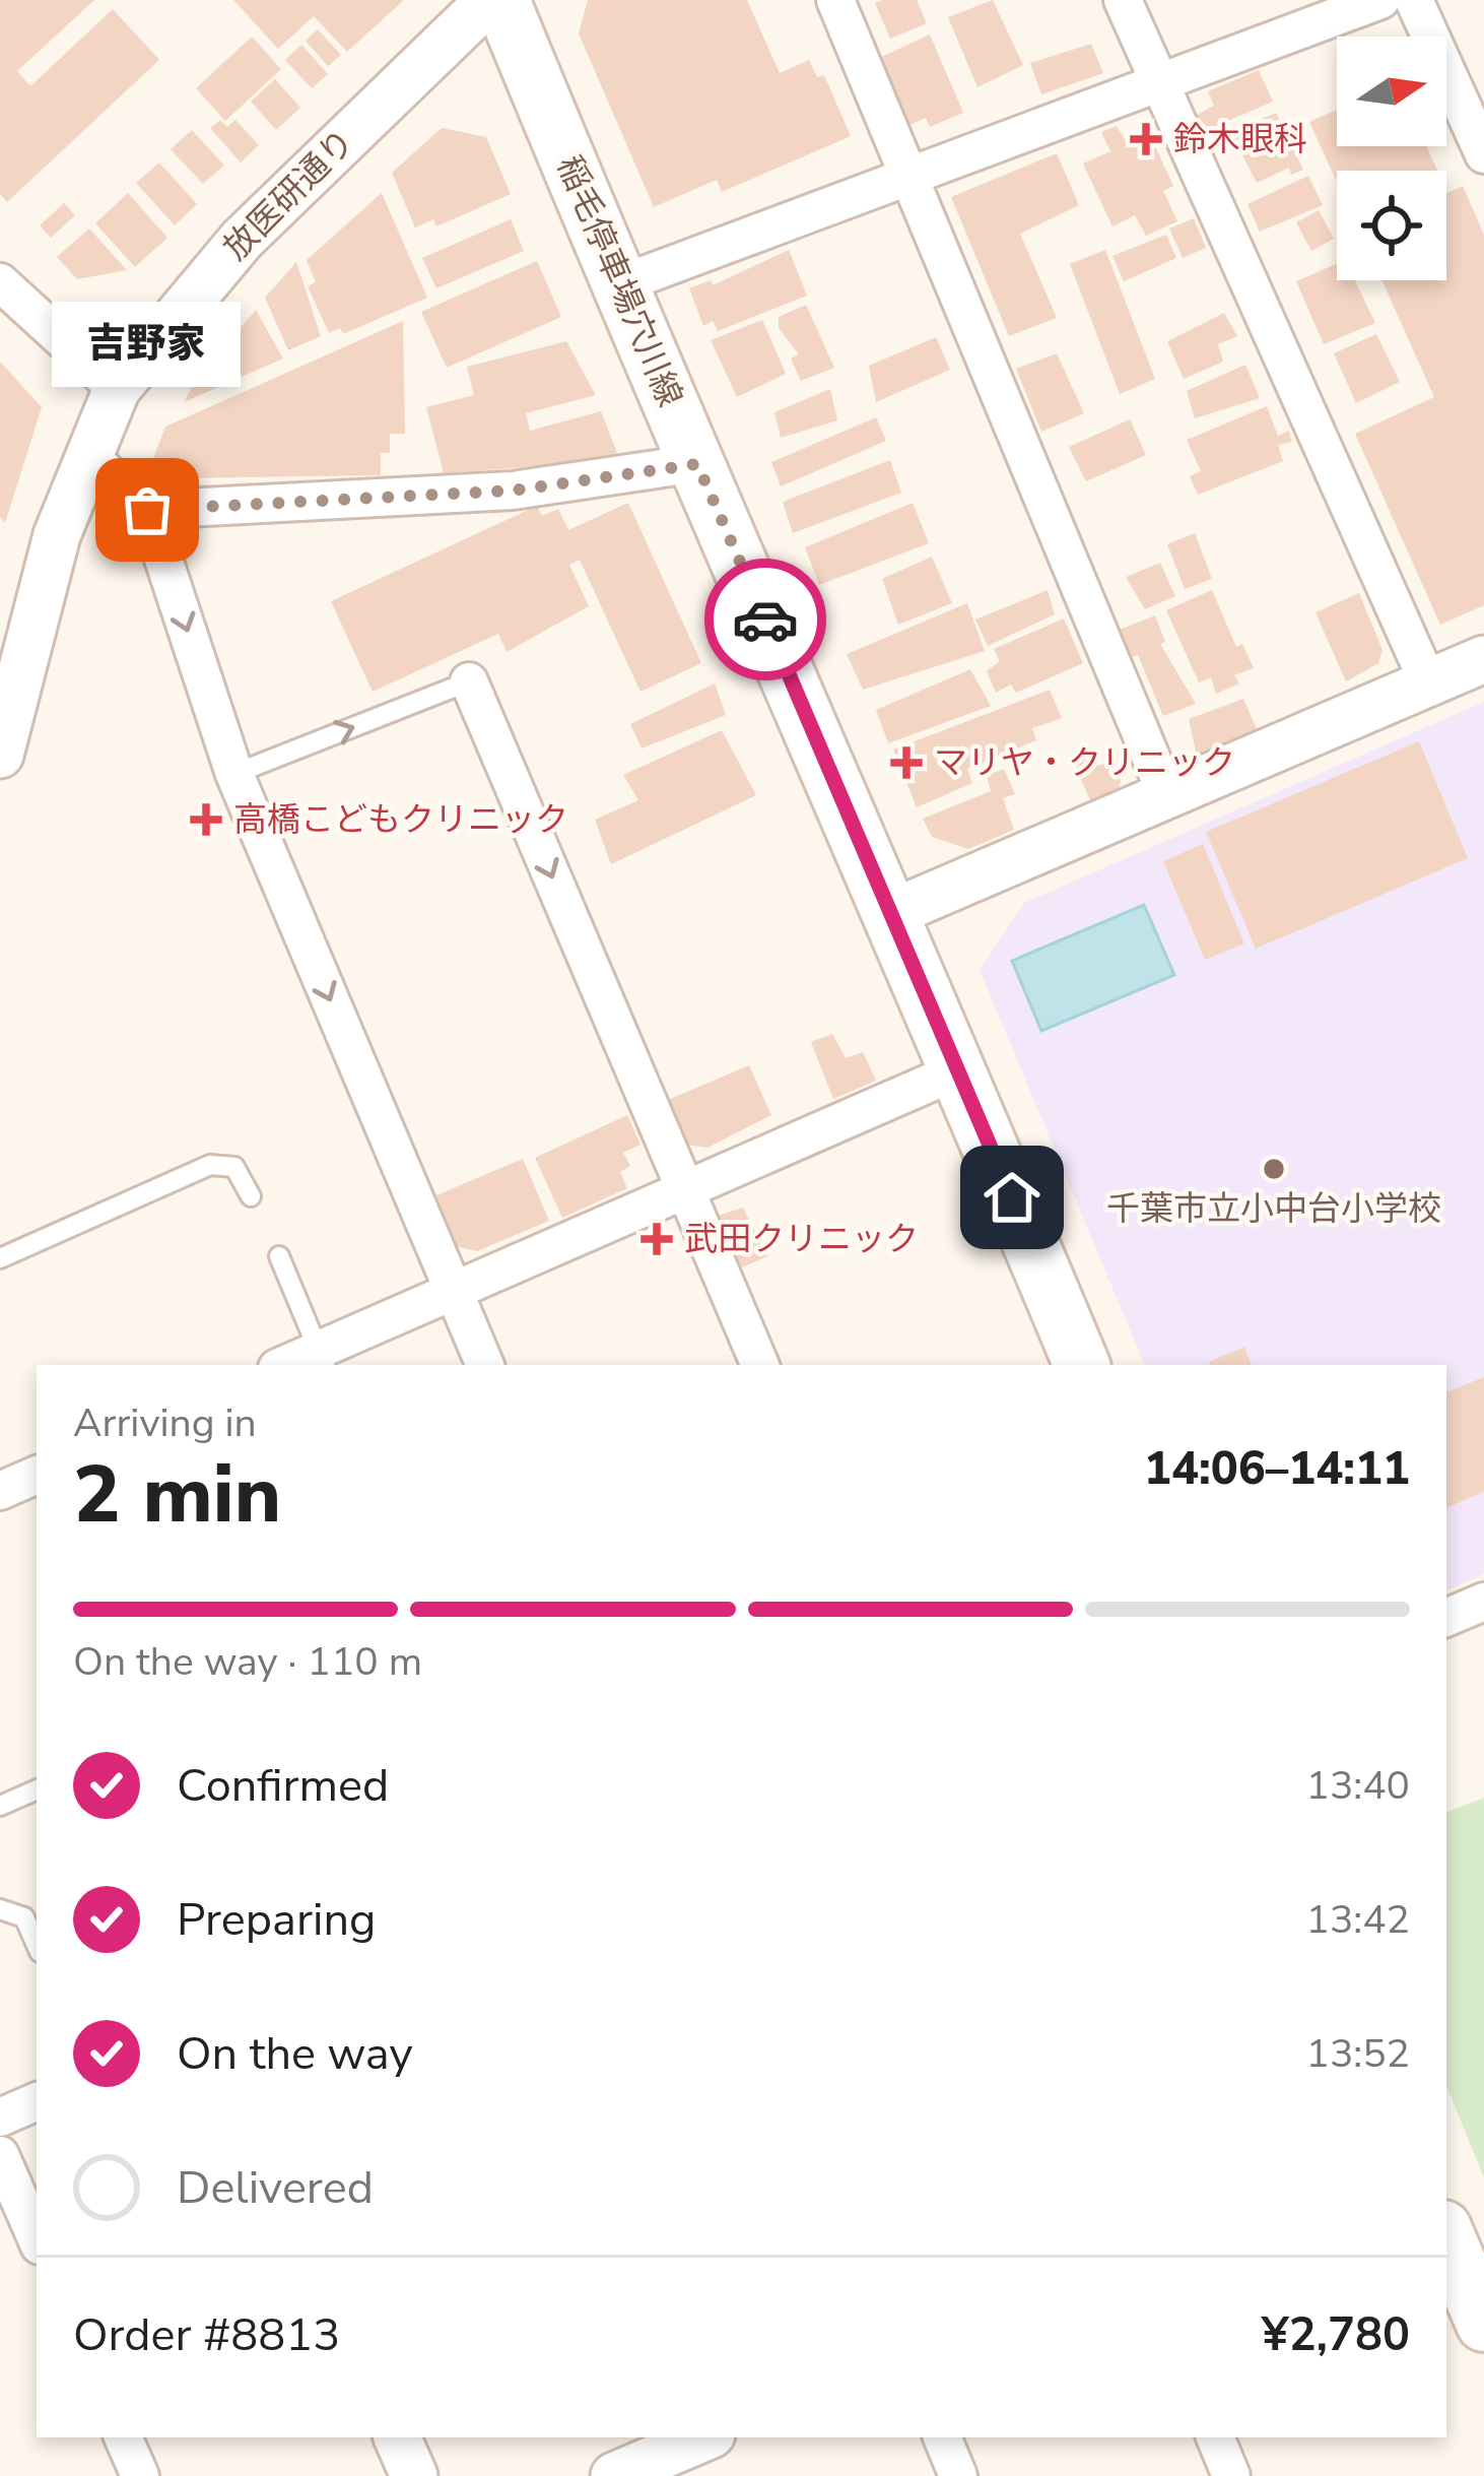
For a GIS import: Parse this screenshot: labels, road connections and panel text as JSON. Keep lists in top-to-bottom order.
{
  "streets": {
    "main road": ["稲毛停車場穴川線"],
    "street": ["放医研通り"]
  },
  "places": {
    "health": [
      "鈴木眼科",
      "マリヤ・クリニック",
      "高橋こどもクリニック",
      "武田クリニック"
    ],
    "other": ["吉野家", "千葉市立小中台小学校"]
  },
  "north": "right",
  "page": {
    "bubble": "吉野家",
    "heading": ["2 min", "Arriving in", "14:06–14:11"],
    "panel": ["Order #8813", "¥2,780"],
    "bar": "On the way · 110 m",
    "list": [
      ["Confirmed", "13:40"],
      ["Preparing", "13:42"],
      ["On the way", "13:52"],
      "Delivered"
    ]
  }
}
